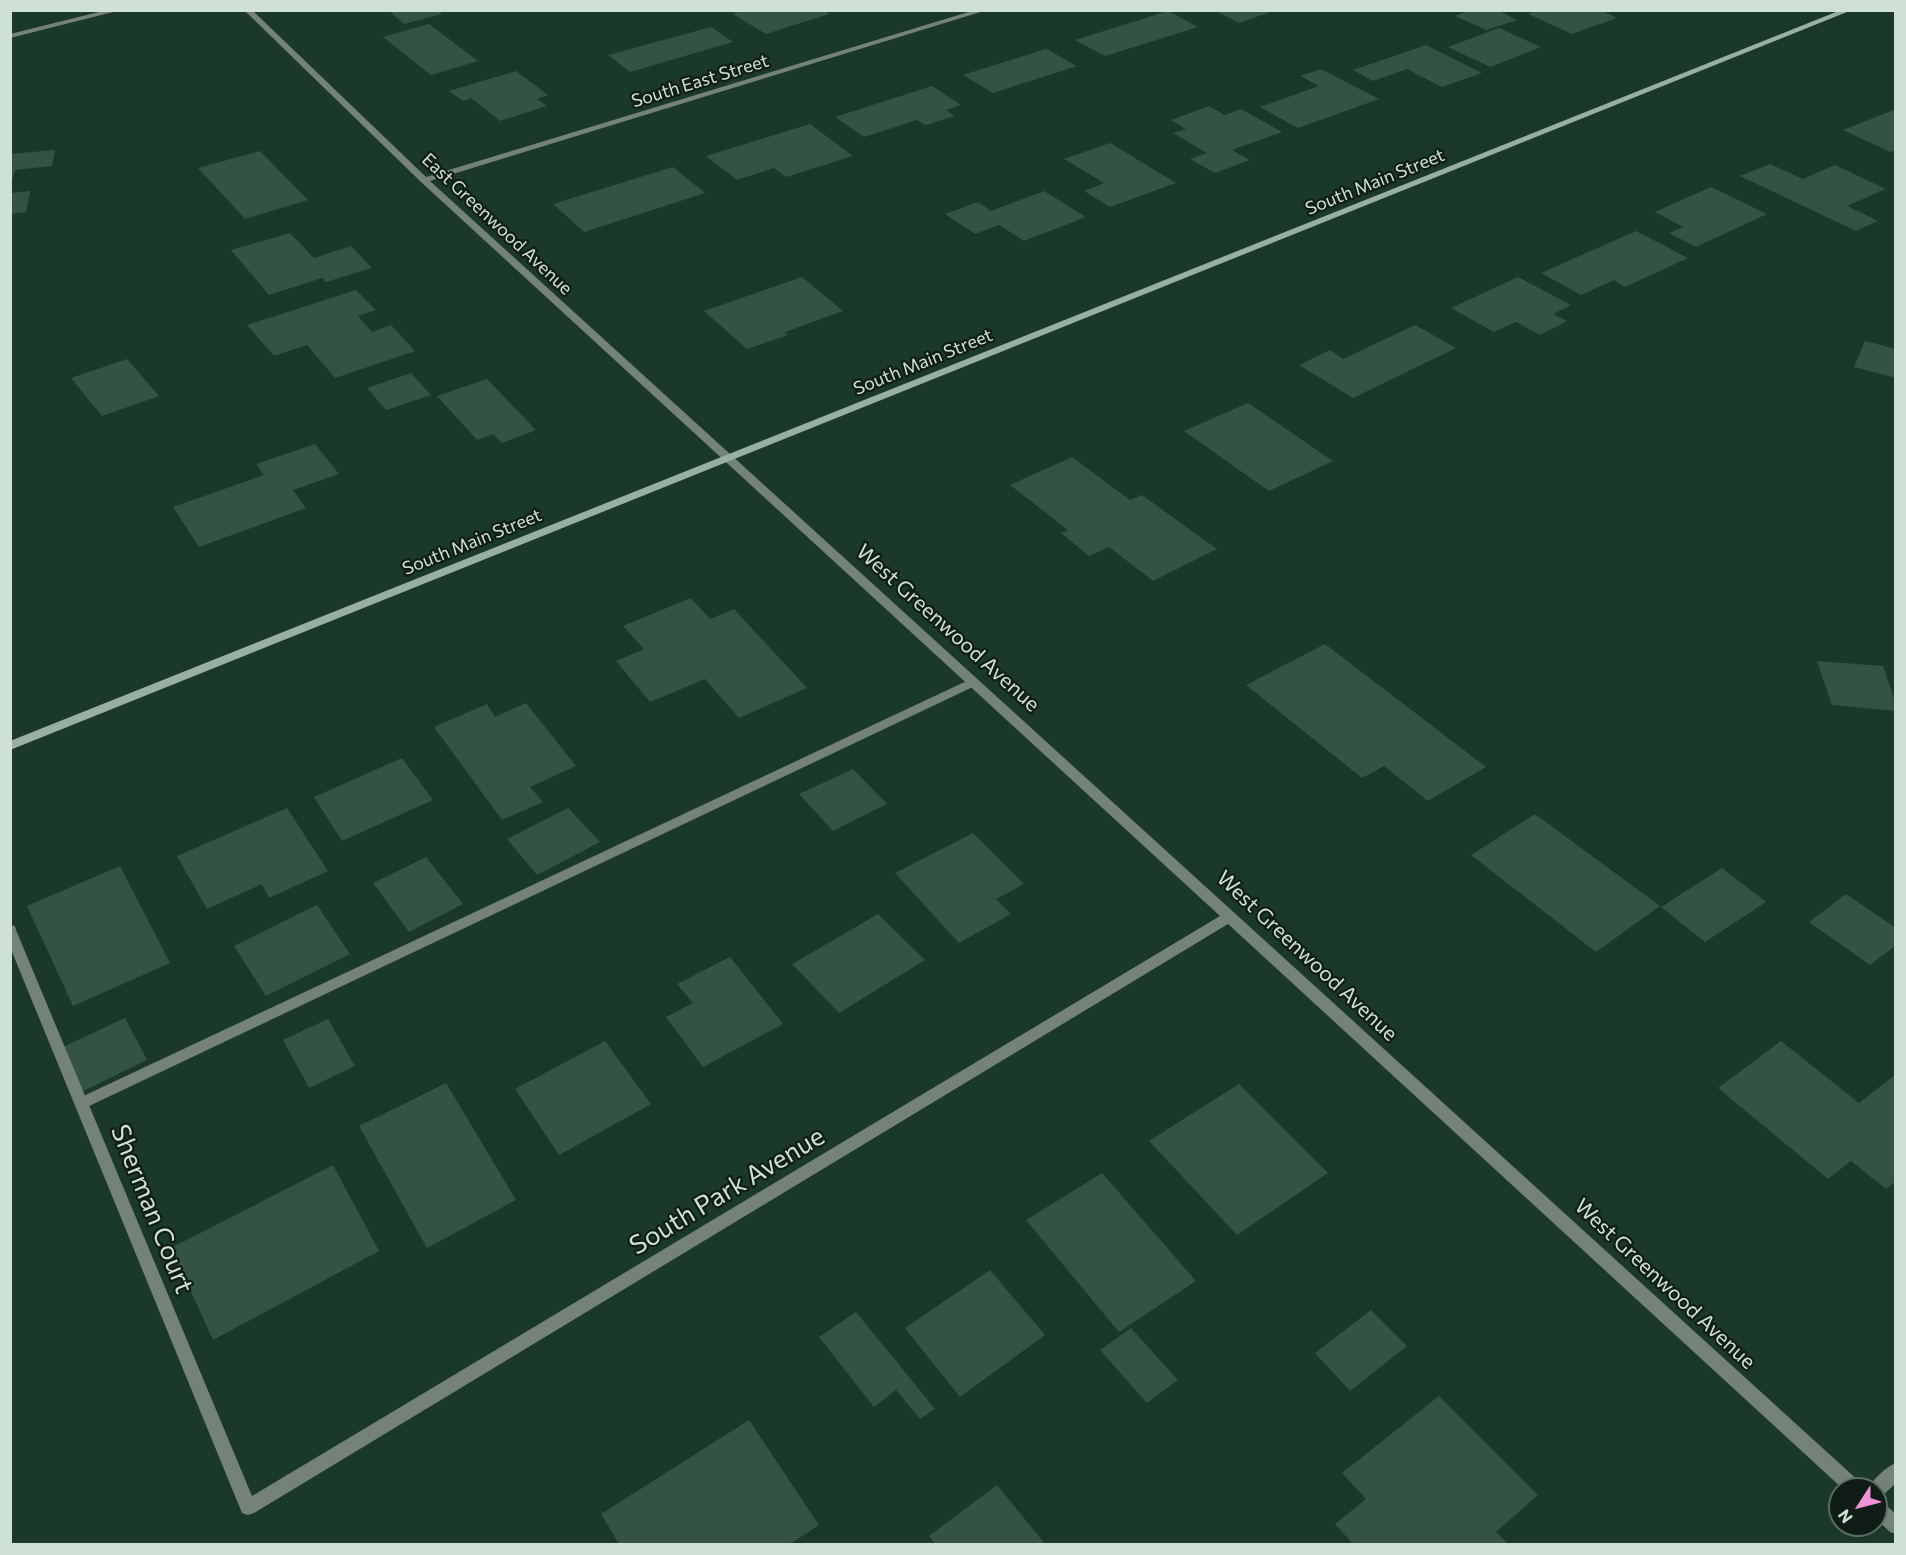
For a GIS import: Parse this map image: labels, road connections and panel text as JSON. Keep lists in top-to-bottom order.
{
  "streets": {
    "street": [
      "South East Street",
      "South Main Street",
      "East Greenwood Avenue",
      "West Greenwood Avenue",
      "South Park Avenue",
      "Sherman Court"
    ]
  },
  "crossings": [
    ["South East Street", "East Greenwood Avenue"],
    ["South Main Street", "East Greenwood Avenue"],
    ["South Main Street", "West Greenwood Avenue"],
    ["East Greenwood Avenue", "West Greenwood Avenue"],
    ["West Greenwood Avenue", "South Park Avenue"],
    ["South Park Avenue", "Sherman Court"]
  ],
  "north": "bottom left"
}
